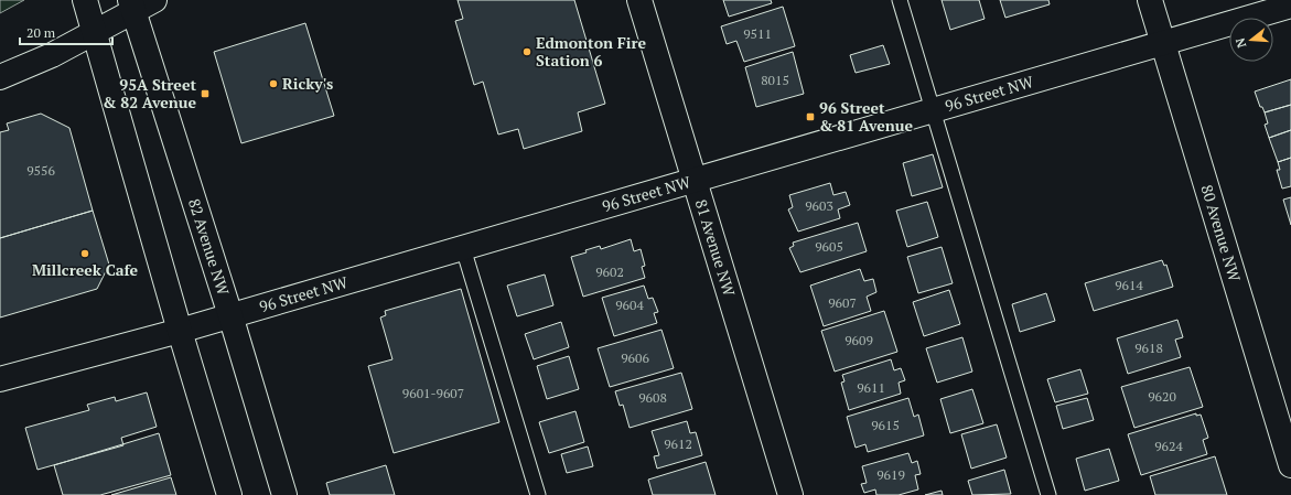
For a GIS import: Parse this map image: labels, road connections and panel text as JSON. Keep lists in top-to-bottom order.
{
  "streets": {
    "street": [
      "96 Street NW",
      "80 Avenue NW",
      "82 Avenue NW",
      "81 Avenue NW"
    ]
  },
  "crossings": [
    ["96 Street NW", "80 Avenue NW"],
    ["96 Street NW", "82 Avenue NW"],
    ["96 Street NW", "81 Avenue NW"]
  ],
  "places": {
    "other": ["Edmonton Fire Station 6", "Ricky's", "Millcreek Cafe"],
    "transit": ["95A Street & 82 Avenue", "96 Street & 81 Avenue"]
  },
  "house_numbers": [
    "9511",
    "8015",
    "9556",
    "9603",
    "9605",
    "9602",
    "9614",
    "9607",
    "9604",
    "9609",
    "9618",
    "9606",
    "9611",
    "9601-9607",
    "9620",
    "9608",
    "9615",
    "9612",
    "9624",
    "9619"
  ],
  "scale_bar": "20 m",
  "north": "left"
}
